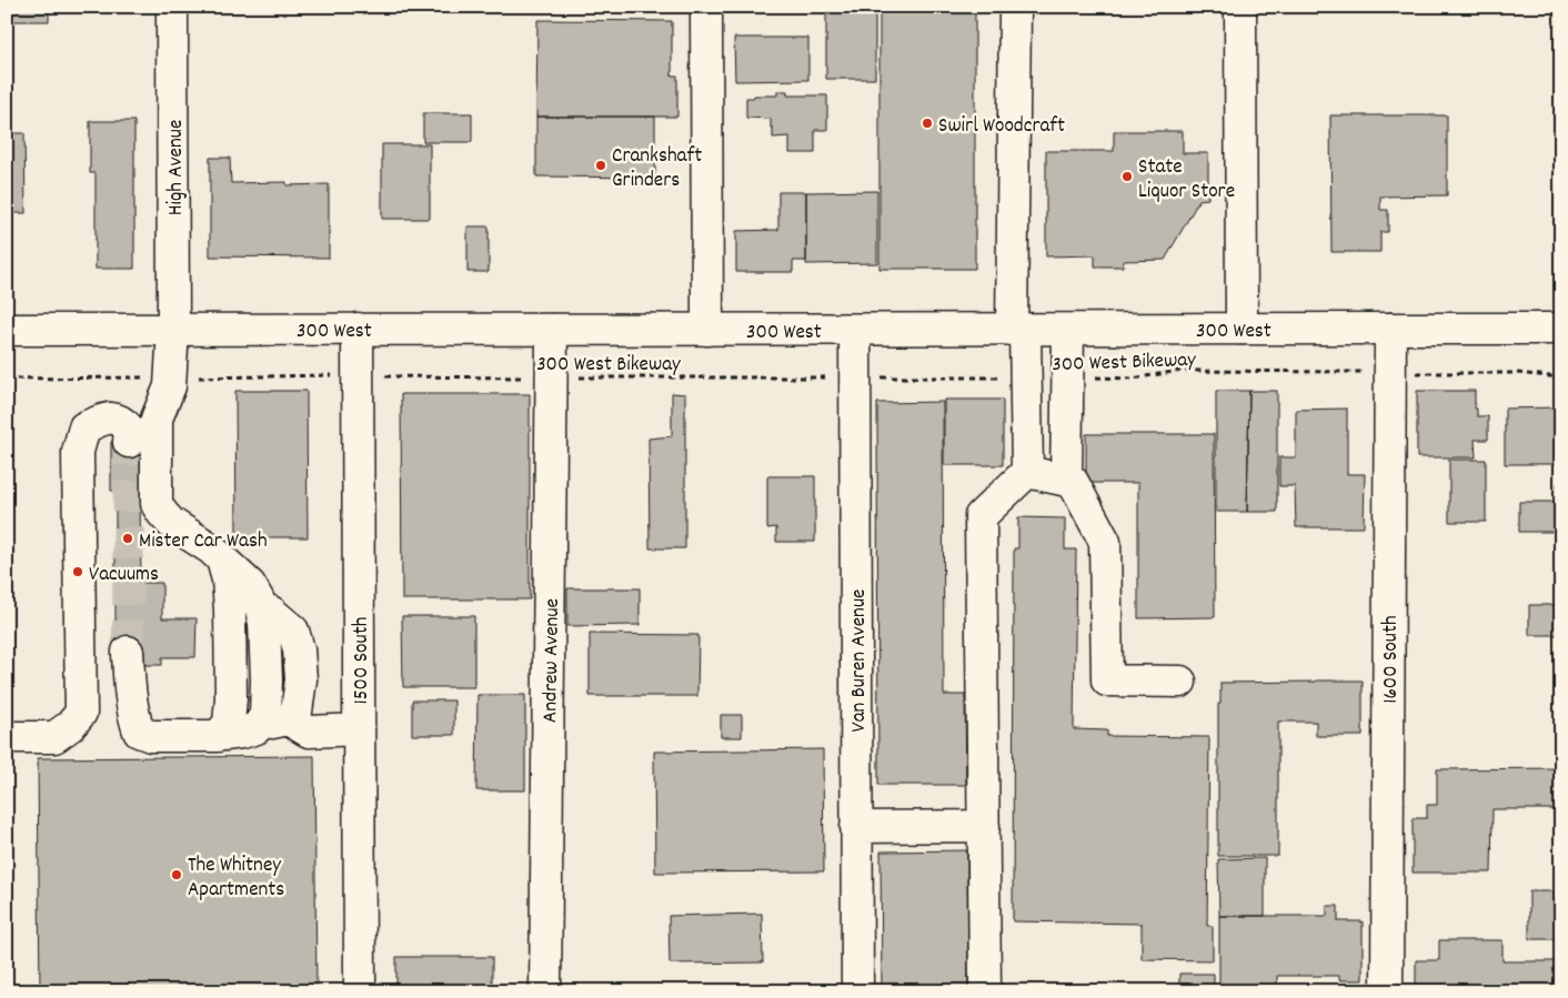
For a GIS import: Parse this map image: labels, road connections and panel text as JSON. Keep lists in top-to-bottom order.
{
  "streets": {
    "street": [
      "High Avenue",
      "300 West",
      "1600 South",
      "1500 South",
      "Andrew Avenue",
      "Van Buren Avenue"
    ],
    "path": ["300 West Bikeway"]
  },
  "crossings": [
    ["High Avenue", "300 West"],
    ["300 West", "1600 South"],
    ["300 West", "1500 South"],
    ["300 West", "Andrew Avenue"],
    ["300 West", "Van Buren Avenue"],
    ["300 West Bikeway", "Andrew Avenue"]
  ],
  "places": [
    "Swirl Woodcraft",
    "Crankshaft Grinders",
    "State Liquor Store",
    "Mister Car Wash",
    "Vacuums",
    "The Whitney Apartments"
  ]
}
